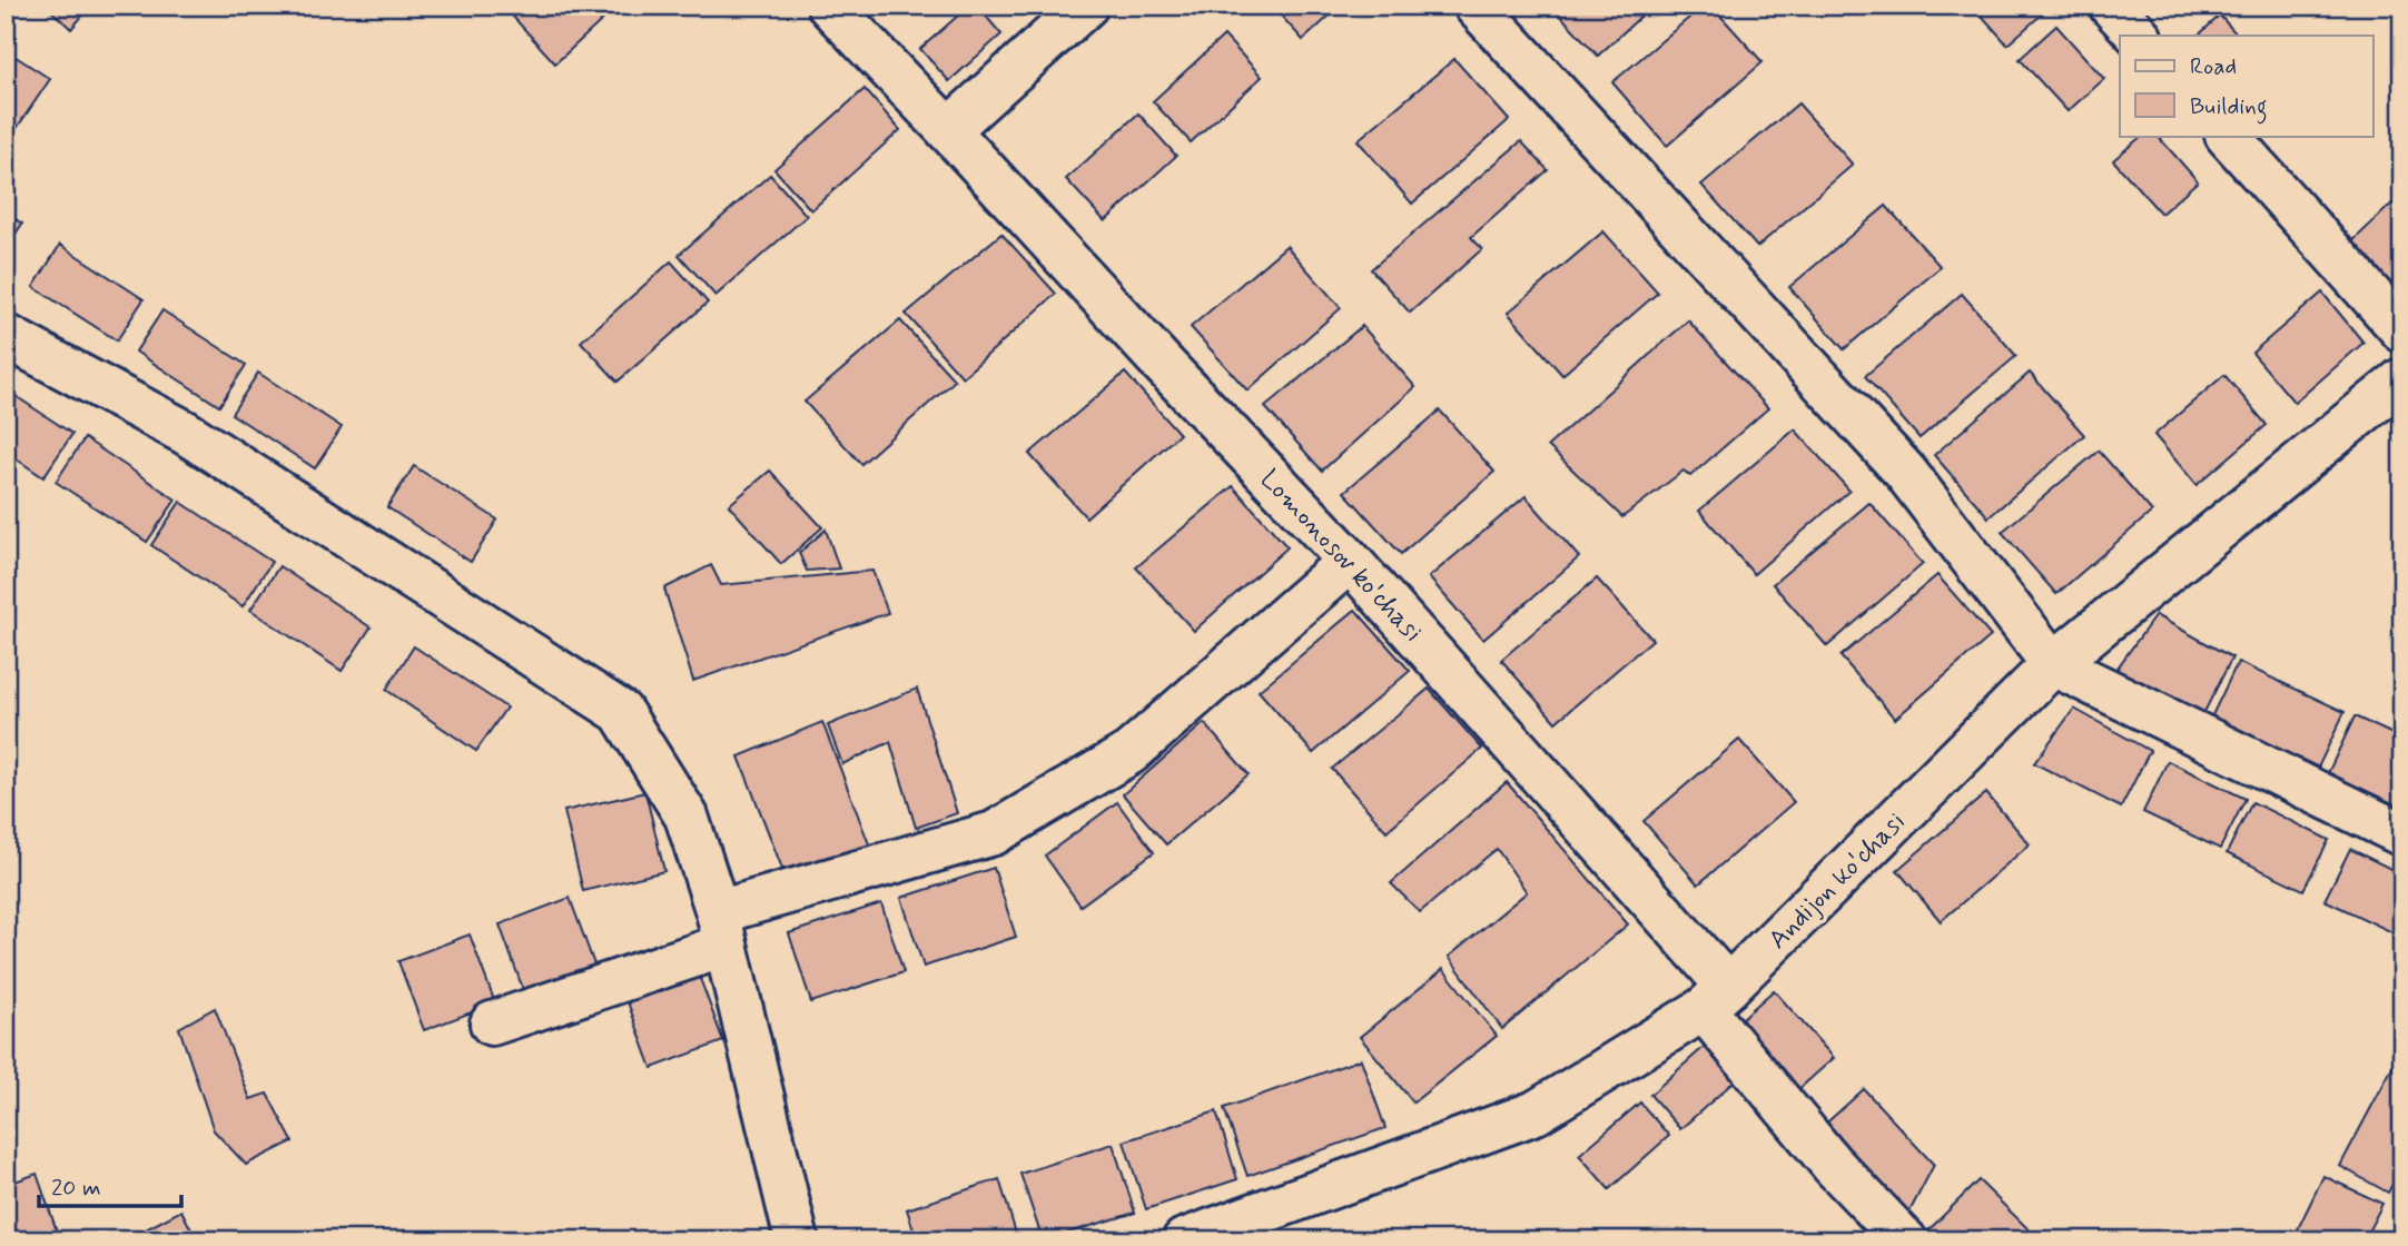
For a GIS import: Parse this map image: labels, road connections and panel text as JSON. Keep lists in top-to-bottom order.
{
  "streets": {
    "street": ["Lomonosov ko'chasi", "Andijon ko'chasi"]
  },
  "crossings": [
    ["Lomonosov ko'chasi", "Andijon ko'chasi"]
  ],
  "legend": ["Road", "Building"],
  "scale_bar": "20 m"
}
